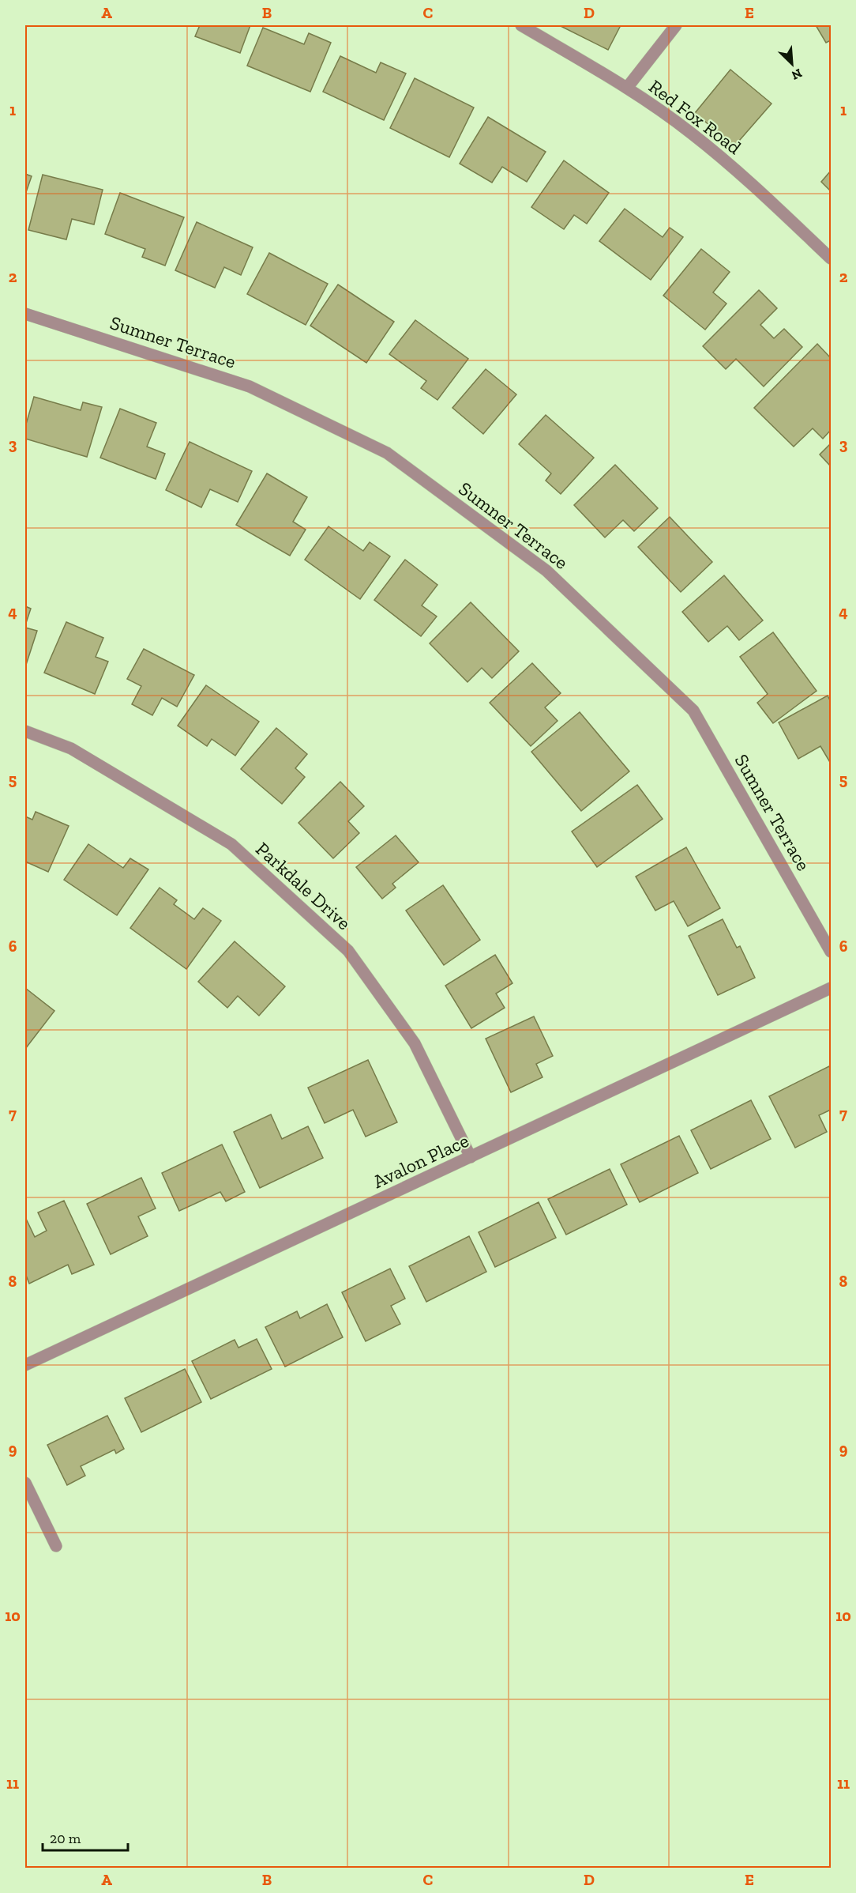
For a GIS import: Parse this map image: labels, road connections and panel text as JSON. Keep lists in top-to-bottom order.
{
  "streets": {
    "street": [
      "Red Fox Road",
      "Sumner Terrace",
      "Parkdale Drive",
      "Avalon Place"
    ]
  },
  "crossings": [
    ["Parkdale Drive", "Avalon Place"]
  ],
  "scale_bar": "20 m",
  "north": "bottom right",
  "grid": {
    "columns": [
      "A",
      "B",
      "C",
      "D",
      "E"
    ],
    "rows": [
      "1",
      "2",
      "3",
      "4",
      "5",
      "6",
      "7",
      "8",
      "9",
      "10",
      "11"
    ]
  }
}
